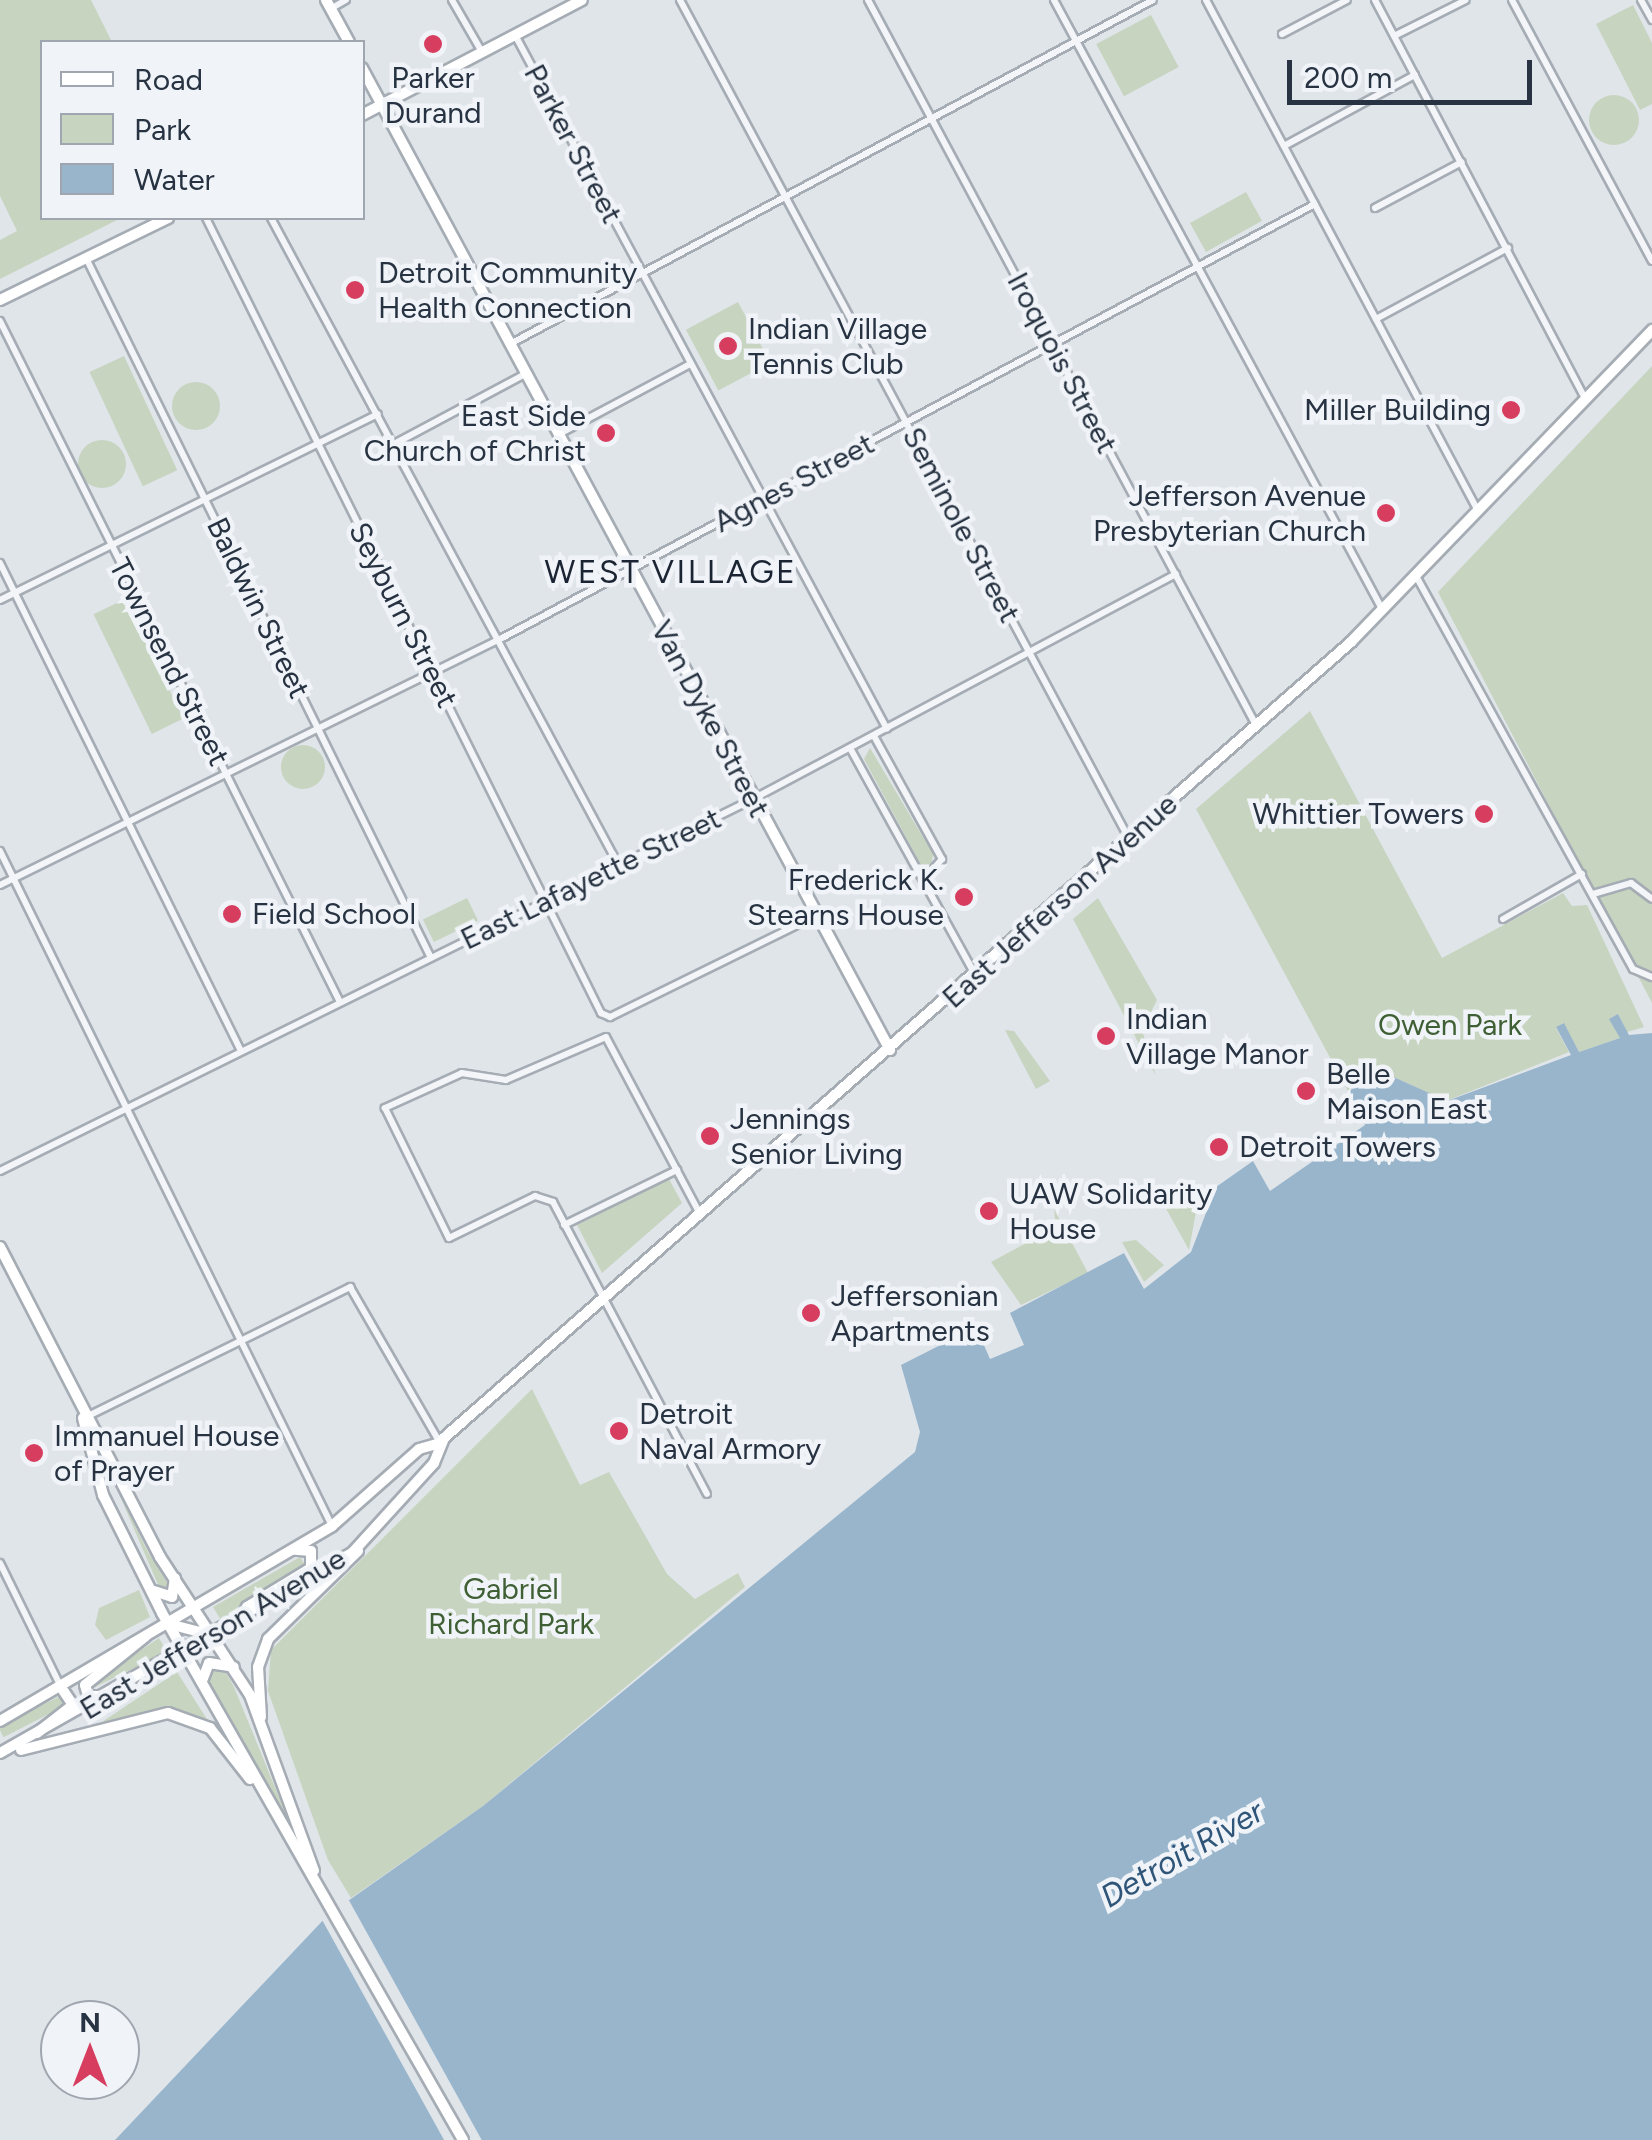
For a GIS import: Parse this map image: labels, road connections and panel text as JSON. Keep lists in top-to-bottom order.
{
  "streets": {
    "main road": ["Van Dyke Street", "East Jefferson Avenue"],
    "street": [
      "Parker Street",
      "Iroquois Street",
      "Agnes Street",
      "Seminole Street",
      "Baldwin Street",
      "Seyburn Street",
      "Townsend Street",
      "East Lafayette Street"
    ]
  },
  "crossings": [
    ["Parker Street", "Agnes Street"],
    ["Parker Street", "East Lafayette Street"],
    ["Iroquois Street", "Agnes Street"],
    ["Iroquois Street", "East Lafayette Street"],
    ["Iroquois Street", "East Jefferson Avenue"],
    ["Agnes Street", "Seminole Street"],
    ["Agnes Street", "Baldwin Street"],
    ["Agnes Street", "Seyburn Street"],
    ["Agnes Street", "Townsend Street"],
    ["Agnes Street", "Van Dyke Street"],
    ["Seminole Street", "East Lafayette Street"],
    ["Seminole Street", "East Jefferson Avenue"],
    ["Baldwin Street", "East Lafayette Street"],
    ["Seyburn Street", "Van Dyke Street"],
    ["Seyburn Street", "East Lafayette Street"],
    ["Townsend Street", "East Lafayette Street"],
    ["Van Dyke Street", "East Lafayette Street"],
    ["Van Dyke Street", "East Jefferson Avenue"]
  ],
  "districts": ["WEST VILLAGE"],
  "water": ["Detroit River"],
  "parks": ["Owen Park", "Gabriel Richard Park"],
  "places": [
    "Parker Durand",
    "Detroit Community Health Connection",
    "Indian Village Tennis Club",
    "Miller Building",
    "East Side Church of Christ",
    "Jefferson Avenue Presbyterian Church",
    "Whittier Towers",
    "Frederick K. Stearns House",
    "Field School",
    "Indian Village Manor",
    "Belle Maison East",
    "Jennings Senior Living",
    "Detroit Towers",
    "UAW Solidarity House",
    "Jeffersonian Apartments",
    "Detroit Naval Armory",
    "Immanuel House of Prayer"
  ],
  "legend": ["Road", "Park", "Water"],
  "scale_bar": "200 m",
  "north": "top"
}
